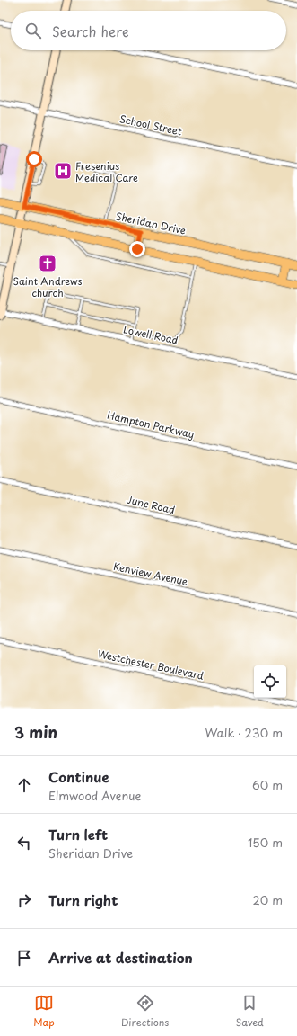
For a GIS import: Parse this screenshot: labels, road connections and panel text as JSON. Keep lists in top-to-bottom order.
{
  "streets": {
    "main road": ["Sheridan Drive"],
    "street": [
      "School Street",
      "Lowell Road",
      "Hampton Parkway",
      "June Road",
      "Kenview Avenue",
      "Westchester Boulevard"
    ]
  },
  "places": {
    "hospital": ["Fresenius Medical Care"],
    "church": ["Saint Andrews church"]
  },
  "page": {
    "search": "Search here",
    "heading": ["3 min", "Walk · 230 m"],
    "list": [
      ["Continue", "Elmwood Avenue", "60 m"],
      ["Turn left", "Sheridan Drive", "150 m"],
      ["Turn right", "20 m"],
      "Arrive at destination"
    ],
    "nav": ["Map", "Directions", "Saved"]
  }
}
